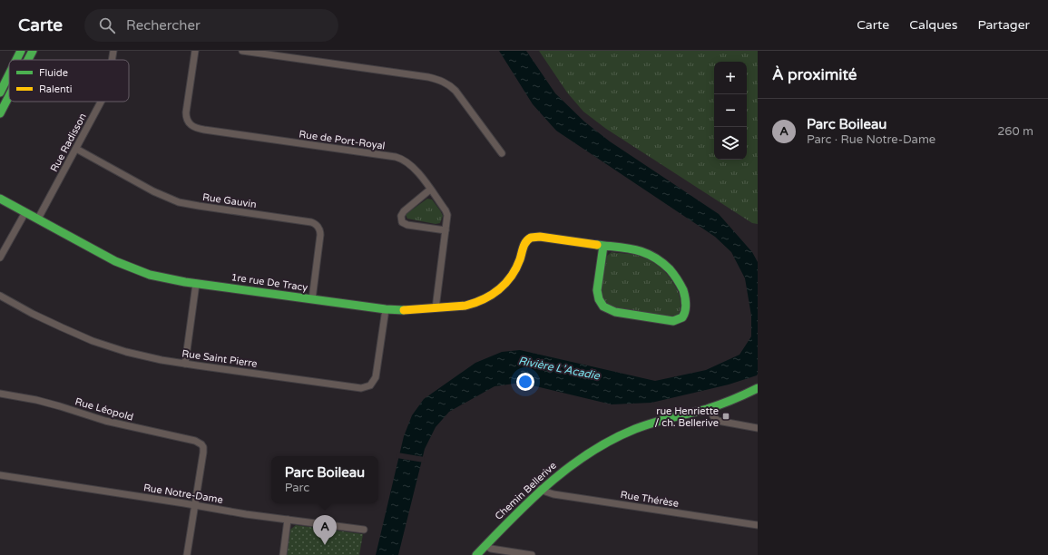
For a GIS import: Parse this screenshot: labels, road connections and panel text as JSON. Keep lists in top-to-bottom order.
{
  "streets": {
    "street": [
      "Rue de Port-Royal",
      "Rue Radisson",
      "Rue Gauvin",
      "1re rue De Tracy",
      "Rue Saint Pierre",
      "Rue Léopold",
      "Chemin Bellerive",
      "Rue Notre-Dame",
      "Rue Thérèse"
    ]
  },
  "crossings": [
    ["Rue de Port-Royal", "1re rue De Tracy"],
    ["Rue Radisson", "Rue Gauvin"],
    ["Rue Radisson", "1re rue De Tracy"],
    ["Rue Gauvin", "1re rue De Tracy"],
    ["1re rue De Tracy", "Rue Saint Pierre"],
    ["Rue Léopold", "Rue Notre-Dame"],
    ["Chemin Bellerive", "Rue Thérèse"]
  ],
  "water": ["Rivière L'Acadie"],
  "places": {
    "transit": ["rue Henriette / ch. Bellerive"]
  },
  "legend": ["Fluide", "Ralenti"],
  "page": {
    "header": "Carte",
    "search": "Rechercher",
    "nav": ["Carte", "Calques", "Partager"],
    "heading": "À proximité",
    "map_buttons": ["+", "−"],
    "list": [
      {
        "mark": "A",
        "name": "Parc Boileau",
        "note": "Parc · Rue Notre-Dame",
        "value": "260 m"
      }
    ],
    "popup": ["Parc Boileau", "Parc"],
    "pins": "A"
  }
}
